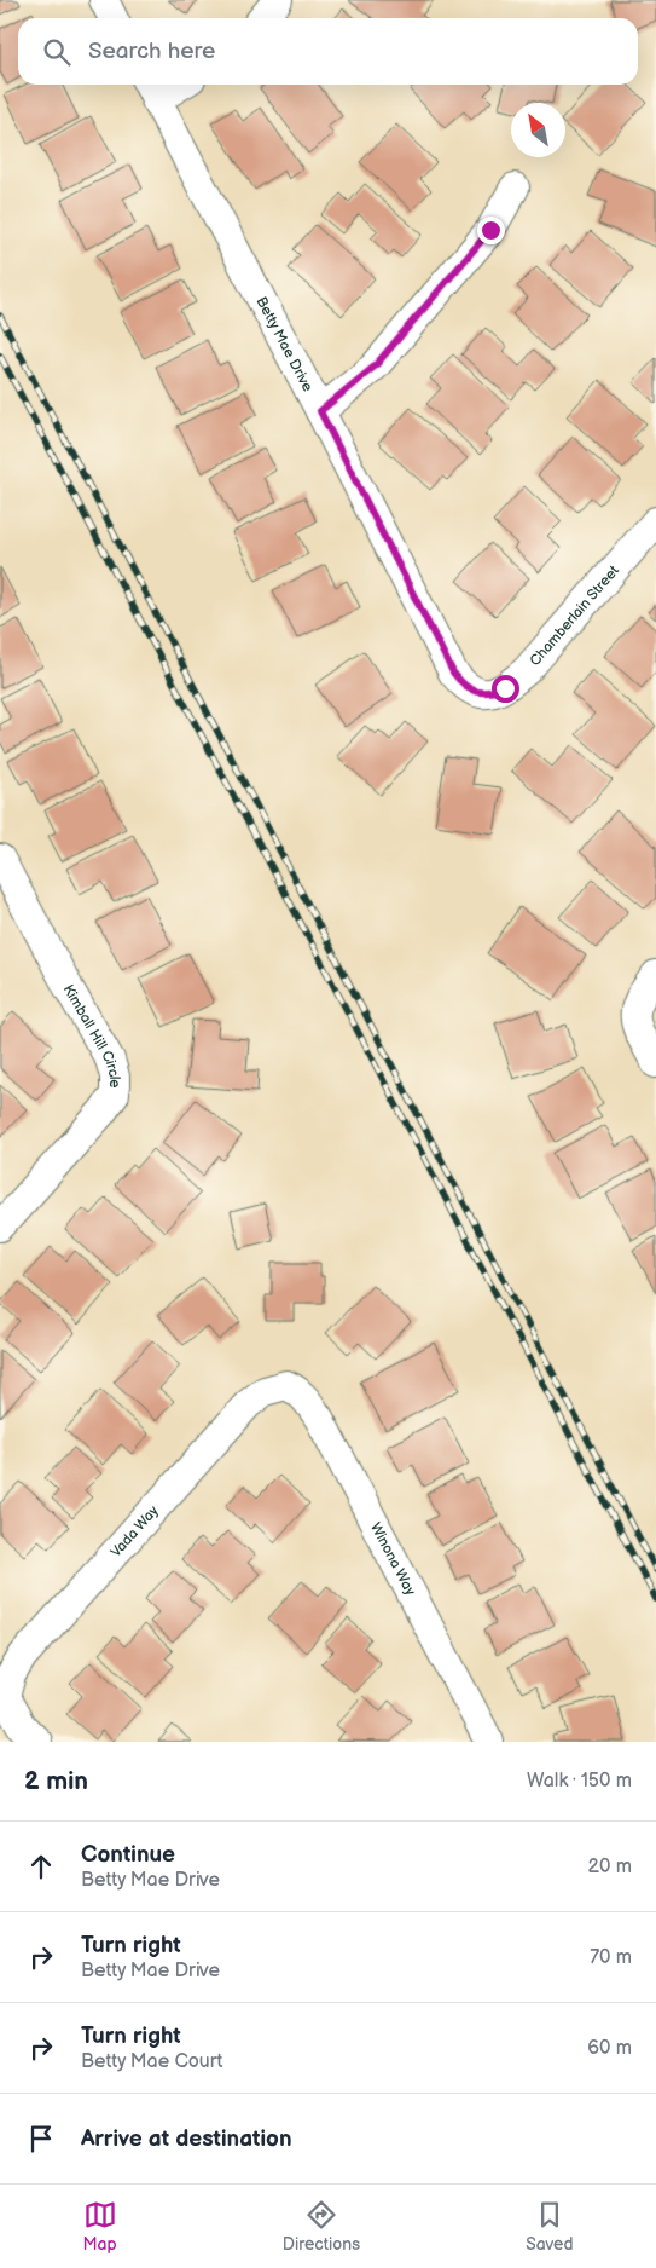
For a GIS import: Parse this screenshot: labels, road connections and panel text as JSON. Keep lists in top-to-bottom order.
{
  "streets": {
    "street": [
      "Betty Mae Drive",
      "Chamberlain Street",
      "Kimball Hill Circle",
      "Vada Way",
      "Winona Way"
    ]
  },
  "crossings": [
    ["Betty Mae Drive", "Chamberlain Street"],
    ["Vada Way", "Winona Way"]
  ],
  "north": "top left",
  "page": {
    "search": "Search here",
    "heading": ["2 min", "Walk · 150 m"],
    "list": [
      ["Continue", "Betty Mae Drive", "20 m"],
      ["Turn right", "Betty Mae Drive", "70 m"],
      ["Turn right", "Betty Mae Court", "60 m"],
      "Arrive at destination"
    ],
    "nav": ["Map", "Directions", "Saved"]
  }
}
